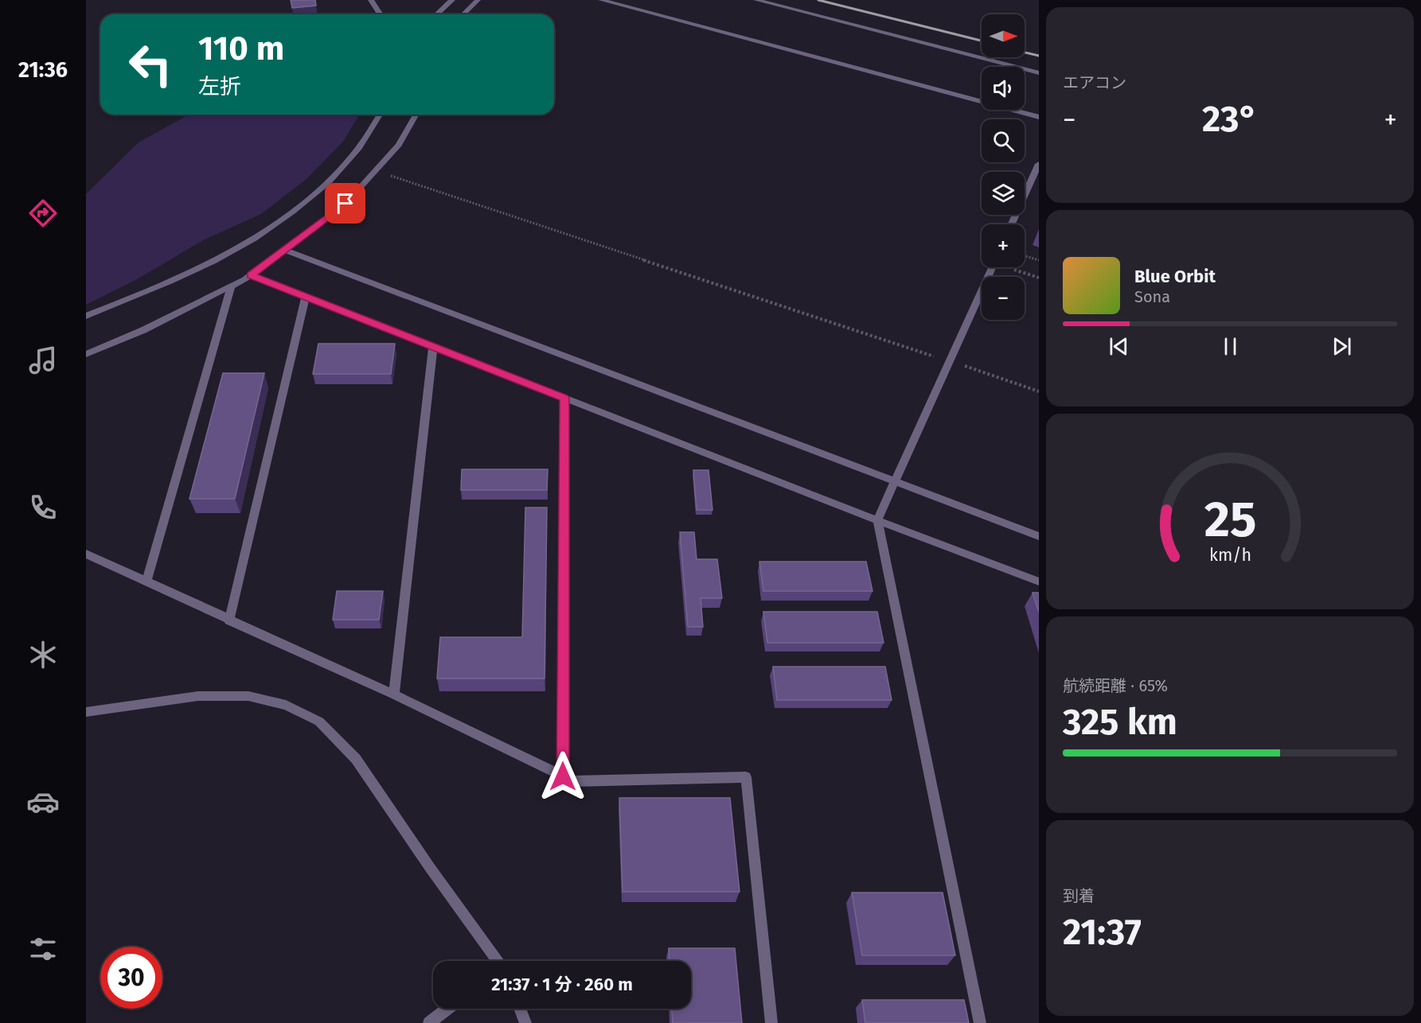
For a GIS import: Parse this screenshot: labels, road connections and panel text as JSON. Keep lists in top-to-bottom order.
{
  "north": "right",
  "page": {
    "tabs": "21:36",
    "tile": [
      "エアコン",
      ["航続距離 · 65%", "325 km"],
      ["到着", "21:37"]
    ],
    "map_buttons": ["+", "−"],
    "turn": ["110 m", "左折"],
    "heat": ["−", "23°", "+"],
    "song": ["Blue Orbit", "Sona"],
    "limit": "30",
    "trip": "21:37 · 1 分 · 260 m",
    "gauge": ["25", "km/h"]
  }
}
